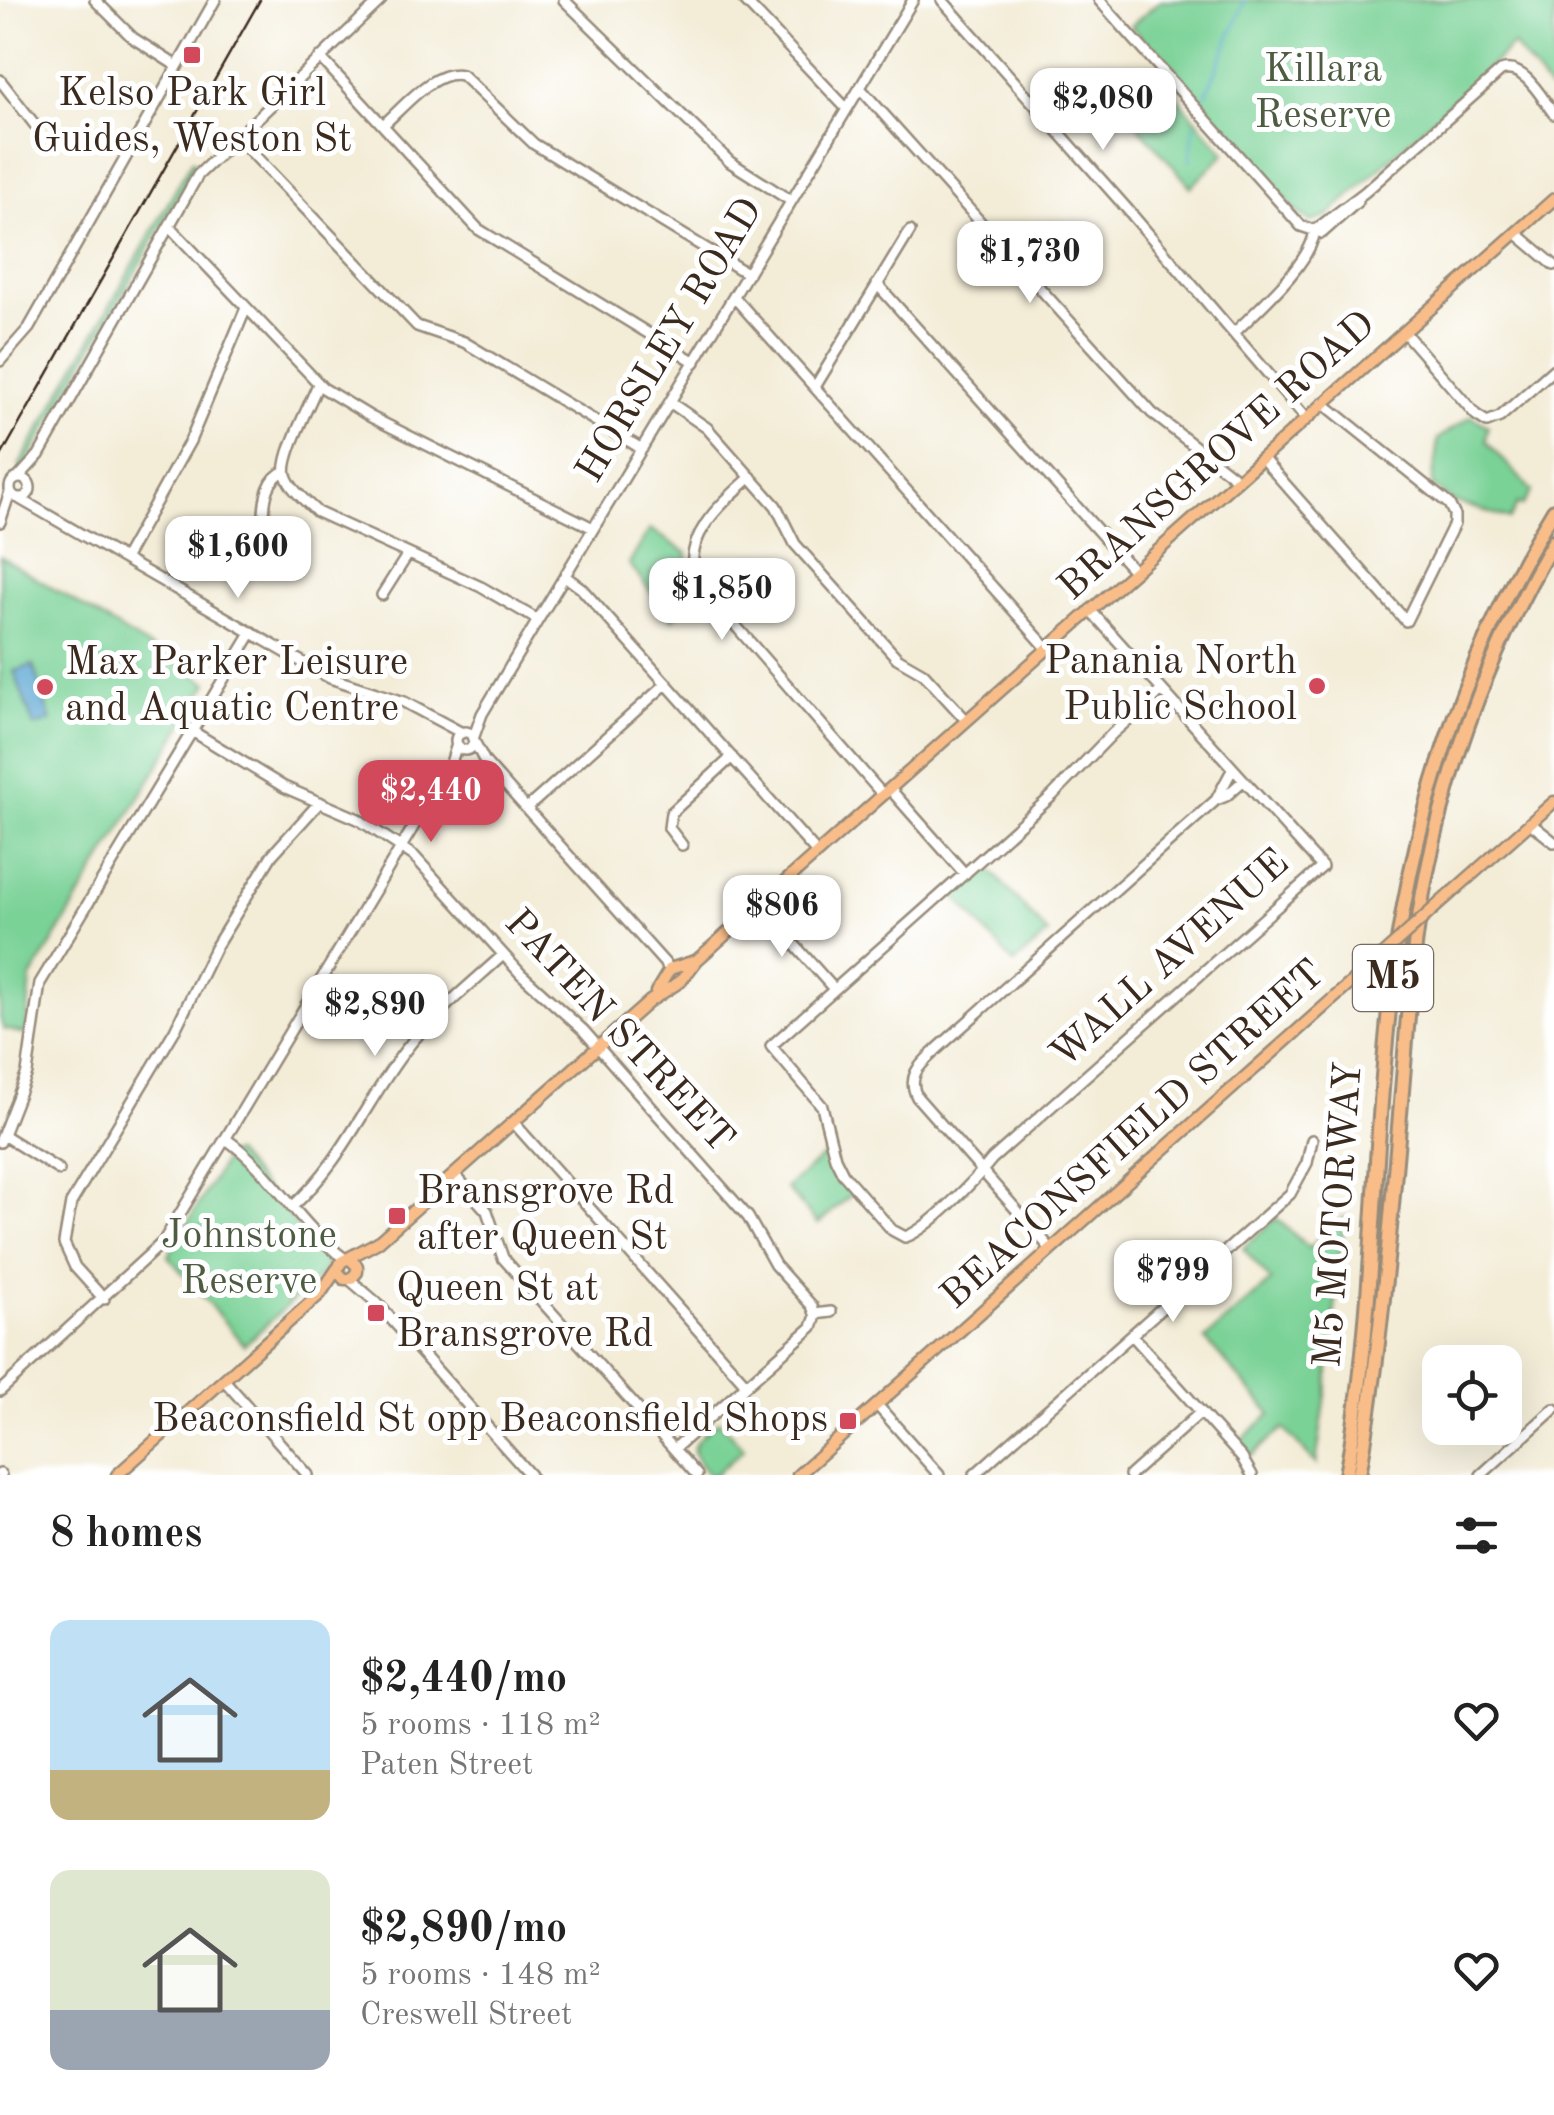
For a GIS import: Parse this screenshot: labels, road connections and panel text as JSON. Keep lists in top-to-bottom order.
{
  "streets": {
    "highway": ["M5", "M5 MOTORWAY"],
    "main road": ["BRANSGROVE ROAD", "BEACONSFIELD STREET"],
    "street": ["HORSLEY ROAD", "WALL AVENUE", "PATEN STREET"]
  },
  "crossings": [
    ["HORSLEY ROAD", "PATEN STREET"],
    ["BRANSGROVE ROAD", "WALL AVENUE"],
    ["BRANSGROVE ROAD", "PATEN STREET"]
  ],
  "parks": ["Killara Reserve", "Johnstone Reserve"],
  "places": {
    "transit": [
      "Kelso Park Girl Guides, Weston St",
      "Bransgrove Rd after Queen St",
      "Queen St at Bransgrove Rd",
      "Beaconsfield St opp Beaconsfield Shops"
    ],
    "other": ["Panania North Public School", "Max Parker Leisure and Aquatic Centre"]
  },
  "page": {
    "price": [
      "$2,080",
      "$1,730",
      "$1,600",
      "$1,850",
      "$2,440",
      "$806",
      "$2,890",
      "$799"
    ],
    "heading": "8 homes",
    "list": [
      {
        "name": "$2,440/mo",
        "note": "5 rooms · 118 m² · Paten Street"
      },
      {
        "name": "$2,890/mo",
        "note": "5 rooms · 148 m² · Creswell Street"
      }
    ]
  }
}
